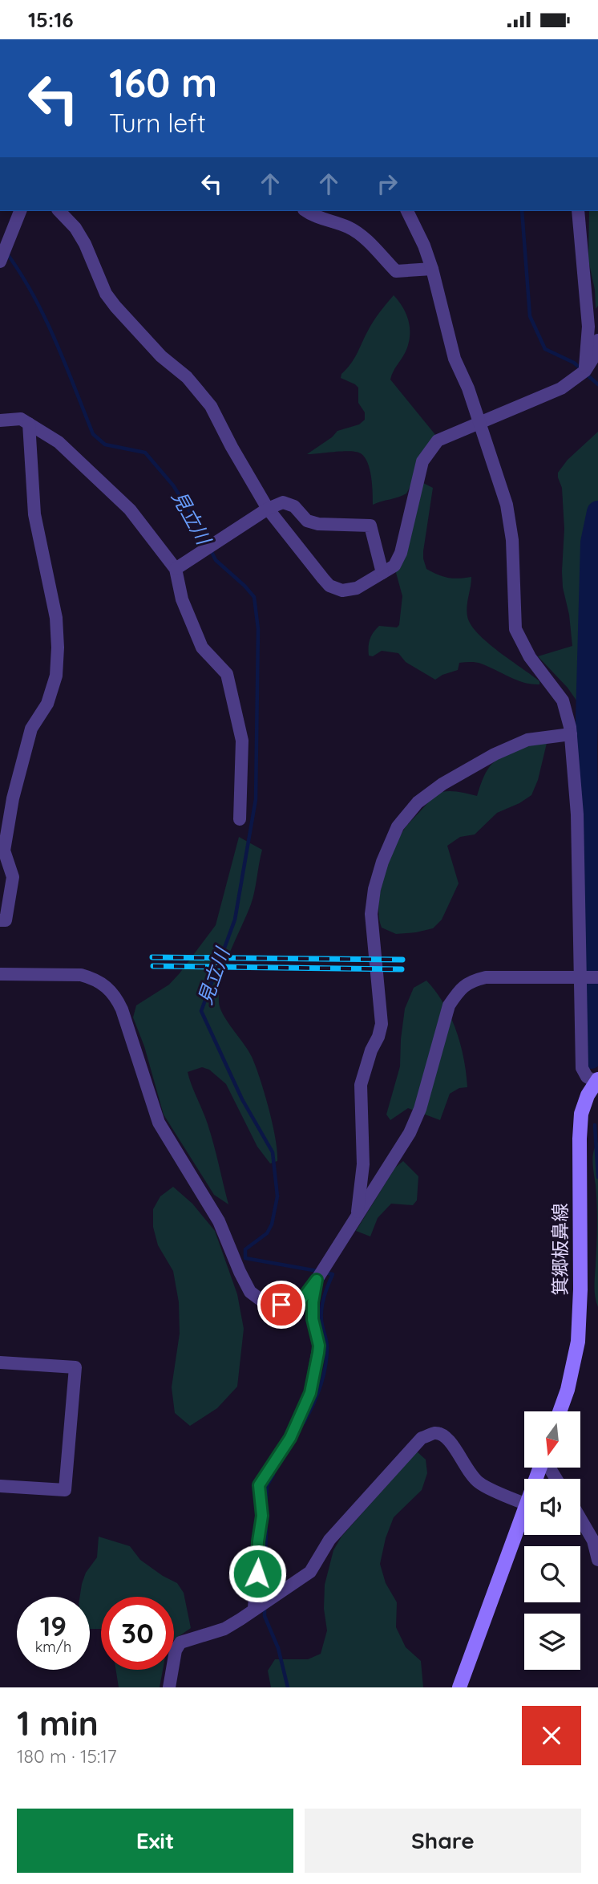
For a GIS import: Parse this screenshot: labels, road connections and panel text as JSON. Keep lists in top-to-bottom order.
{
  "streets": {
    "main road": ["箕郷板鼻線"]
  },
  "water": ["見立川"],
  "north": "bottom",
  "page": {
    "status": "15:16",
    "turn": ["160 m", "Turn left"],
    "speed": "19 km/h",
    "limit": "30",
    "heading": ["1 min", "180 m · 15:17"],
    "buttons": ["Exit", "Share"]
  }
}
